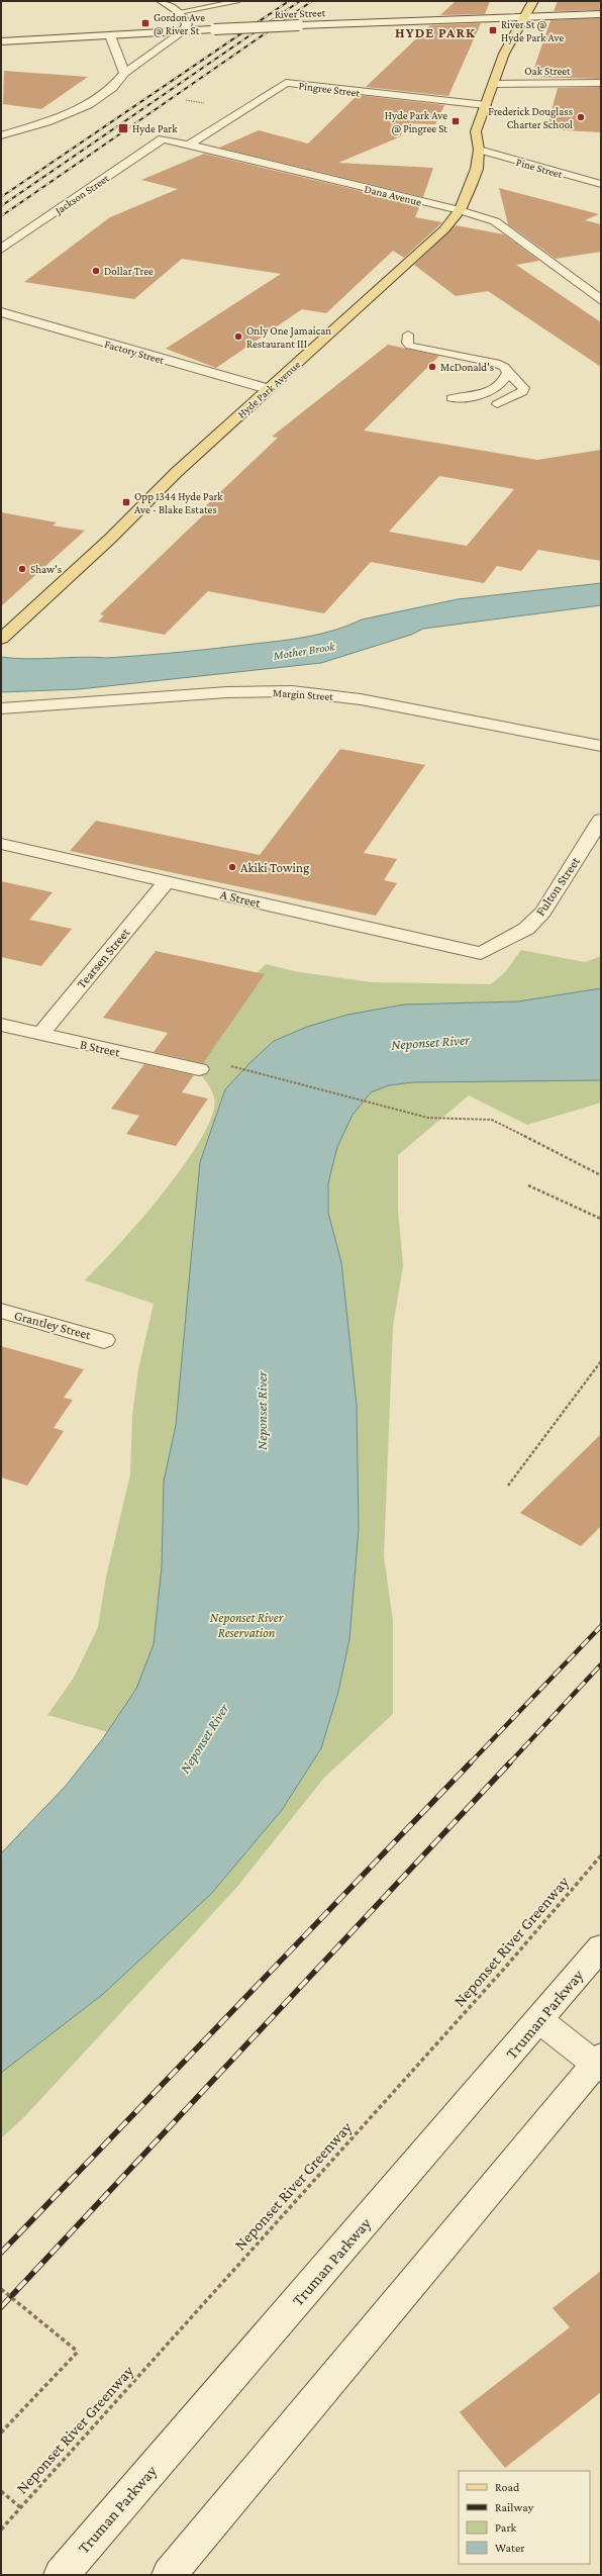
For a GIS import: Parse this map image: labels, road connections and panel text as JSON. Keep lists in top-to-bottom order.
{
  "streets": {
    "main road": ["Hyde Park Avenue"],
    "street": [
      "River Street",
      "Oak Street",
      "Pingree Street",
      "Pine Street",
      "Jackson Street",
      "Dana Avenue",
      "Factory Street",
      "Margin Street",
      "Fulton Street",
      "A Street",
      "Tearsen Street",
      "B Street",
      "Grantley Street",
      "Truman Parkway"
    ],
    "path": ["Neponset River Greenway"]
  },
  "crossings": [
    ["River Street", "Hyde Park Avenue"],
    ["Oak Street", "Hyde Park Avenue"],
    ["Pingree Street", "Dana Avenue"],
    ["Pingree Street", "Hyde Park Avenue"],
    ["Pine Street", "Hyde Park Avenue"],
    ["Jackson Street", "Dana Avenue"],
    ["Dana Avenue", "Hyde Park Avenue"],
    ["Factory Street", "Hyde Park Avenue"],
    ["Fulton Street", "A Street"],
    ["A Street", "Tearsen Street"],
    ["Tearsen Street", "B Street"]
  ],
  "districts": ["HYDE PARK"],
  "water": ["Mother Brook", "Neponset River"],
  "parks": ["Neponset River Reservation"],
  "places": {
    "transit": [
      "Gordon Ave @ River St",
      "River St @ Hyde Park Ave",
      "Hyde Park Ave @ Pingree St",
      "Hyde Park",
      "Opp 1344 Hyde Park Ave - Blake Estates"
    ],
    "other": [
      "Frederick Douglass Charter School",
      "Dollar Tree",
      "Only One Jamaican Restaurant III",
      "McDonald's",
      "Shaw's",
      "Akiki Towing"
    ]
  },
  "legend": [
    "Road",
    "Railway",
    "Park",
    "Water"
  ]
}
